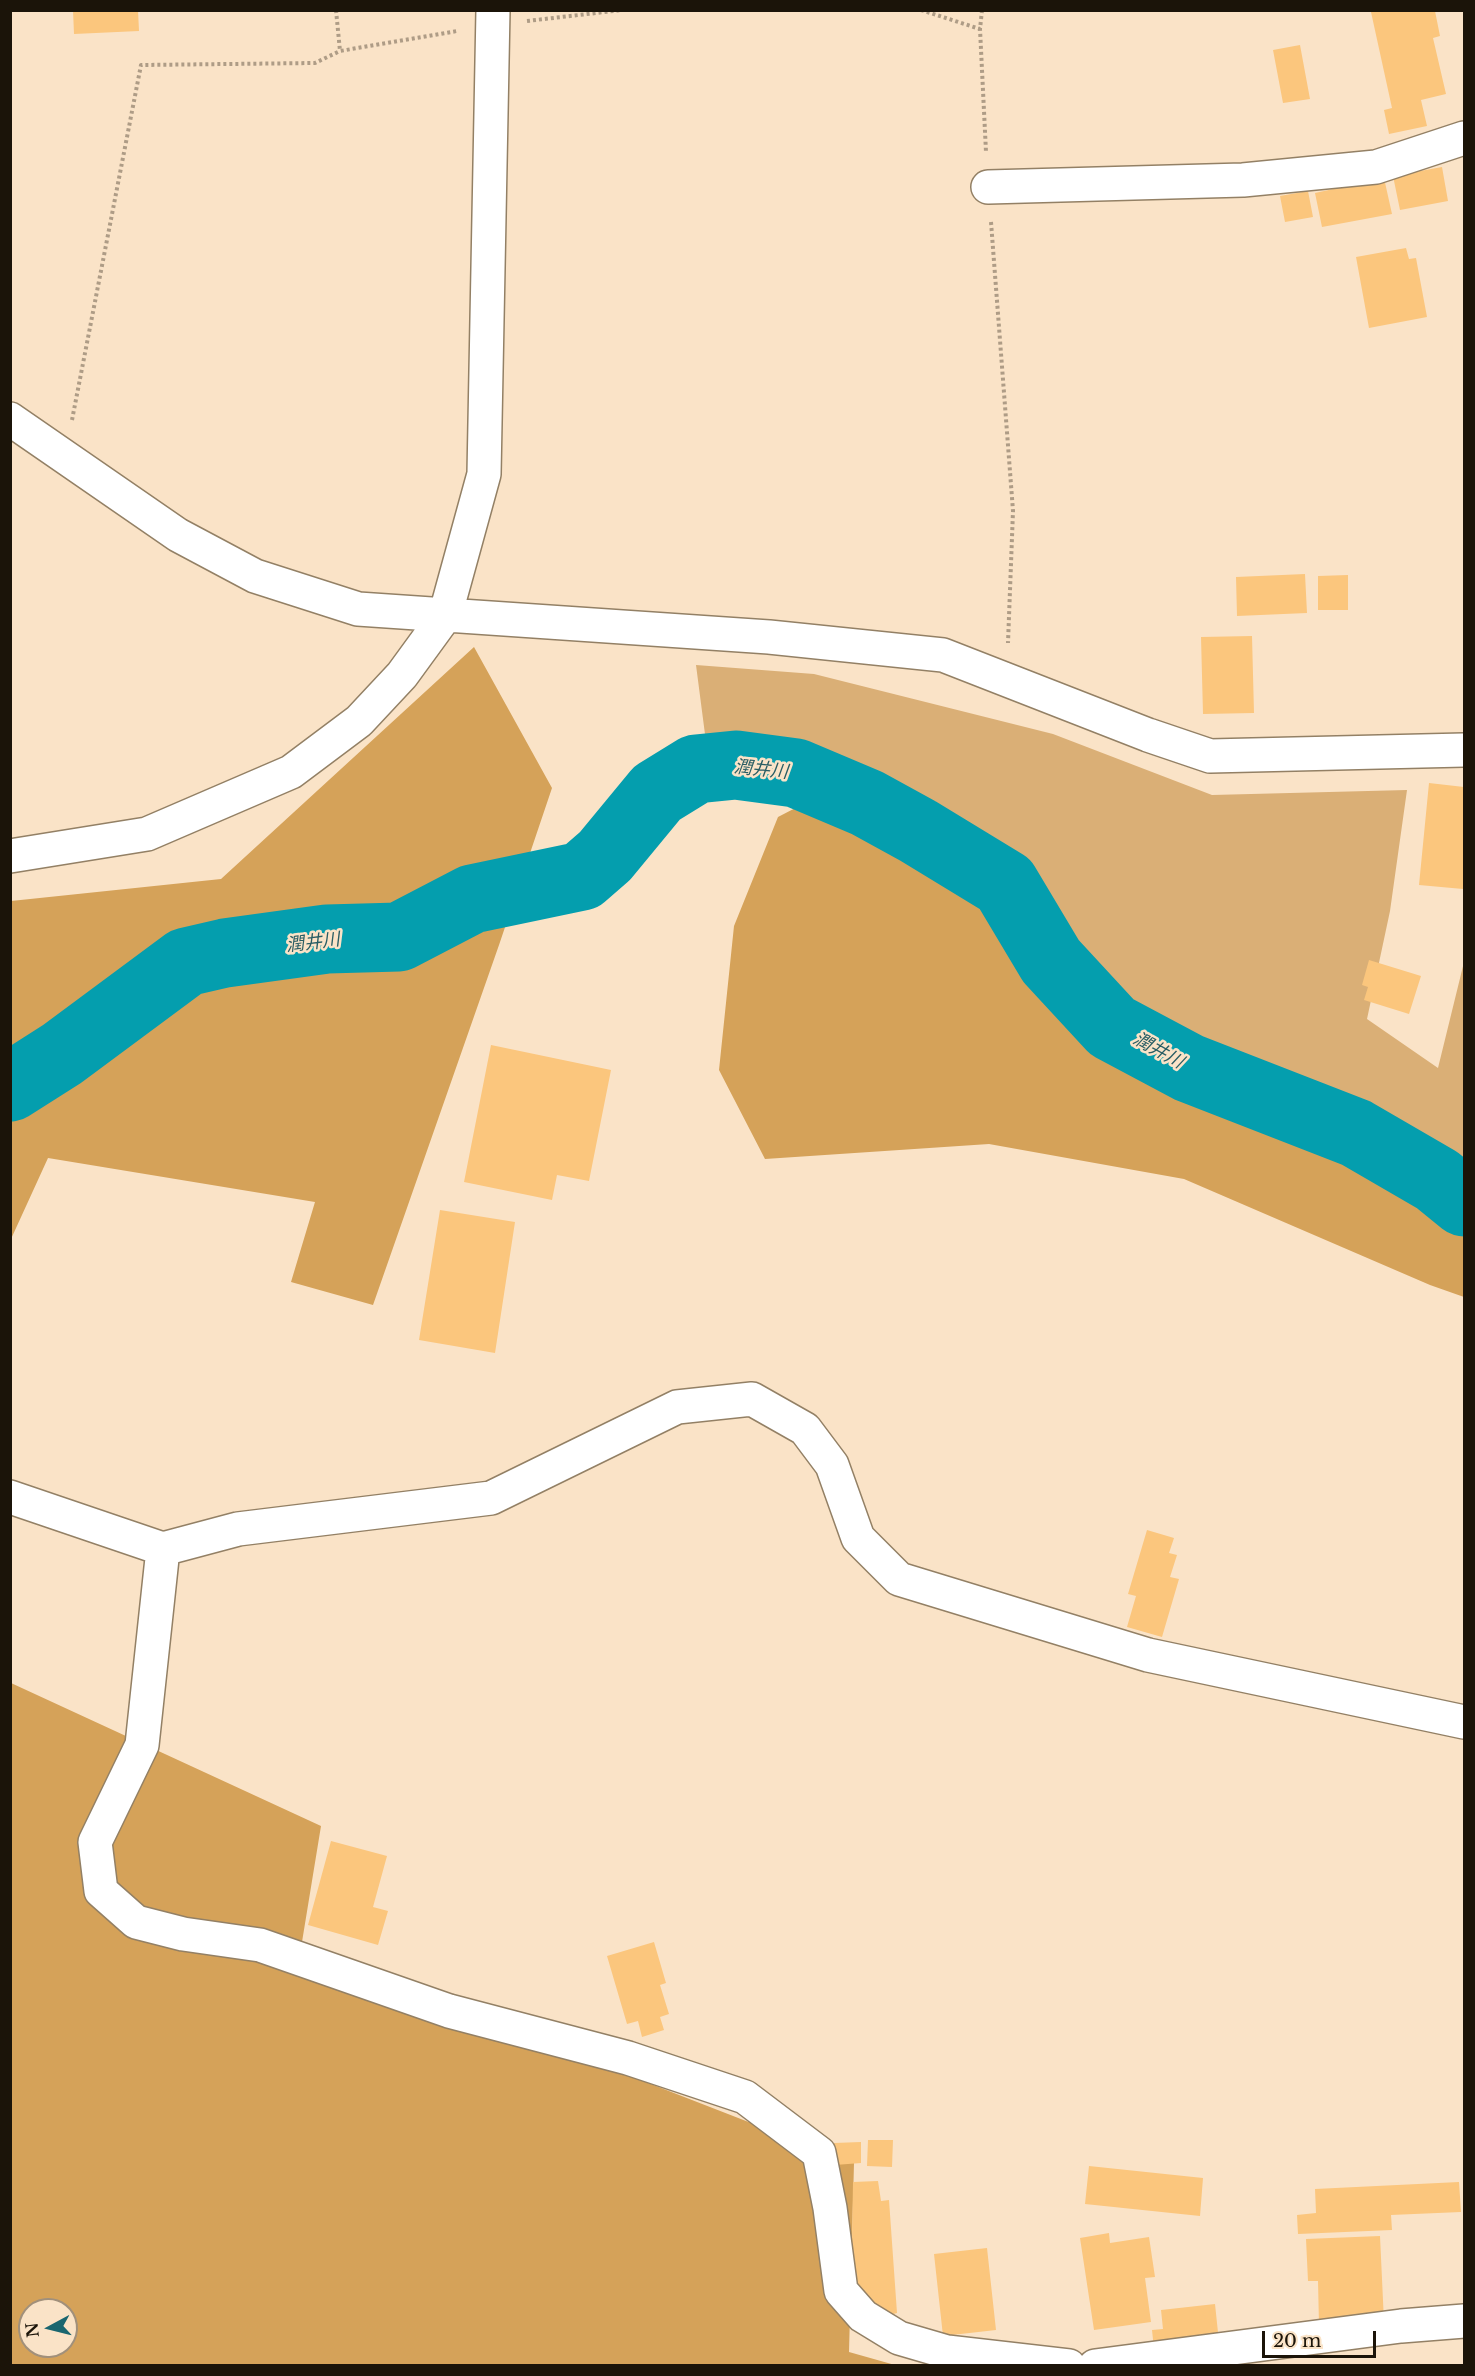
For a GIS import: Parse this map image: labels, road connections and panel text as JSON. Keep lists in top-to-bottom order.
{
  "water": ["潤井川"],
  "scale_bar": "20 m",
  "north": "left"
}
